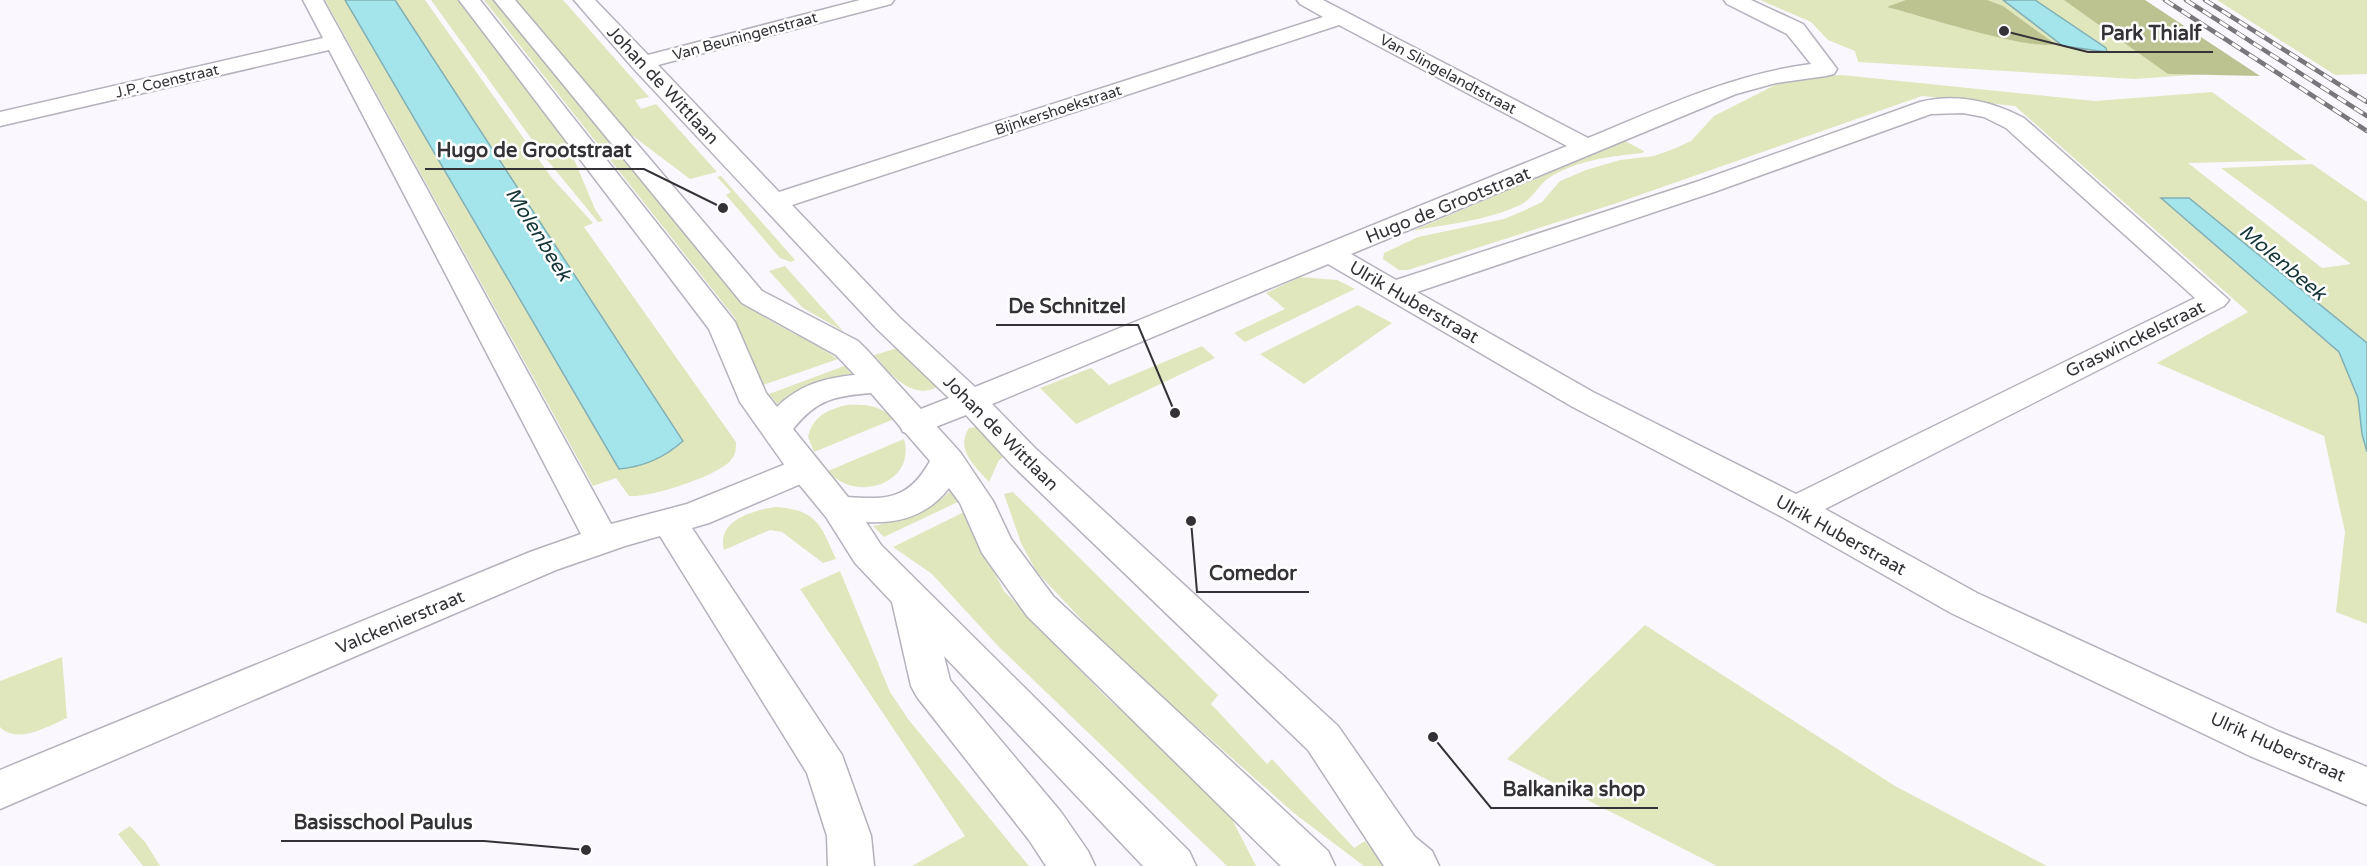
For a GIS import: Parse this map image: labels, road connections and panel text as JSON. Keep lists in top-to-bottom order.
{
  "streets": {
    "street": [
      "Van Beuningenstraat",
      "Van Slingelandtstraat",
      "J.P. Coenstraat",
      "Johan de Wittlaan",
      "Bijnkershoekstraat",
      "Hugo de Grootstraat",
      "Ulrik Huberstraat",
      "Graswinckelstraat",
      "Valckenierstraat"
    ]
  },
  "crossings": [
    ["Van Beuningenstraat", "Johan de Wittlaan"],
    ["Van Slingelandtstraat", "Bijnkershoekstraat"],
    ["Van Slingelandtstraat", "Hugo de Grootstraat"],
    ["Johan de Wittlaan", "Bijnkershoekstraat"],
    ["Johan de Wittlaan", "Hugo de Grootstraat"],
    ["Hugo de Grootstraat", "Ulrik Huberstraat"],
    ["Hugo de Grootstraat", "Valckenierstraat"],
    ["Ulrik Huberstraat", "Graswinckelstraat"]
  ],
  "water": ["Molenbeek"],
  "places": [
    "Park Thialf",
    "Hugo de Grootstraat",
    "De Schnitzel",
    "Comedor",
    "Balkanika shop",
    "Basisschool Paulus"
  ]
}
